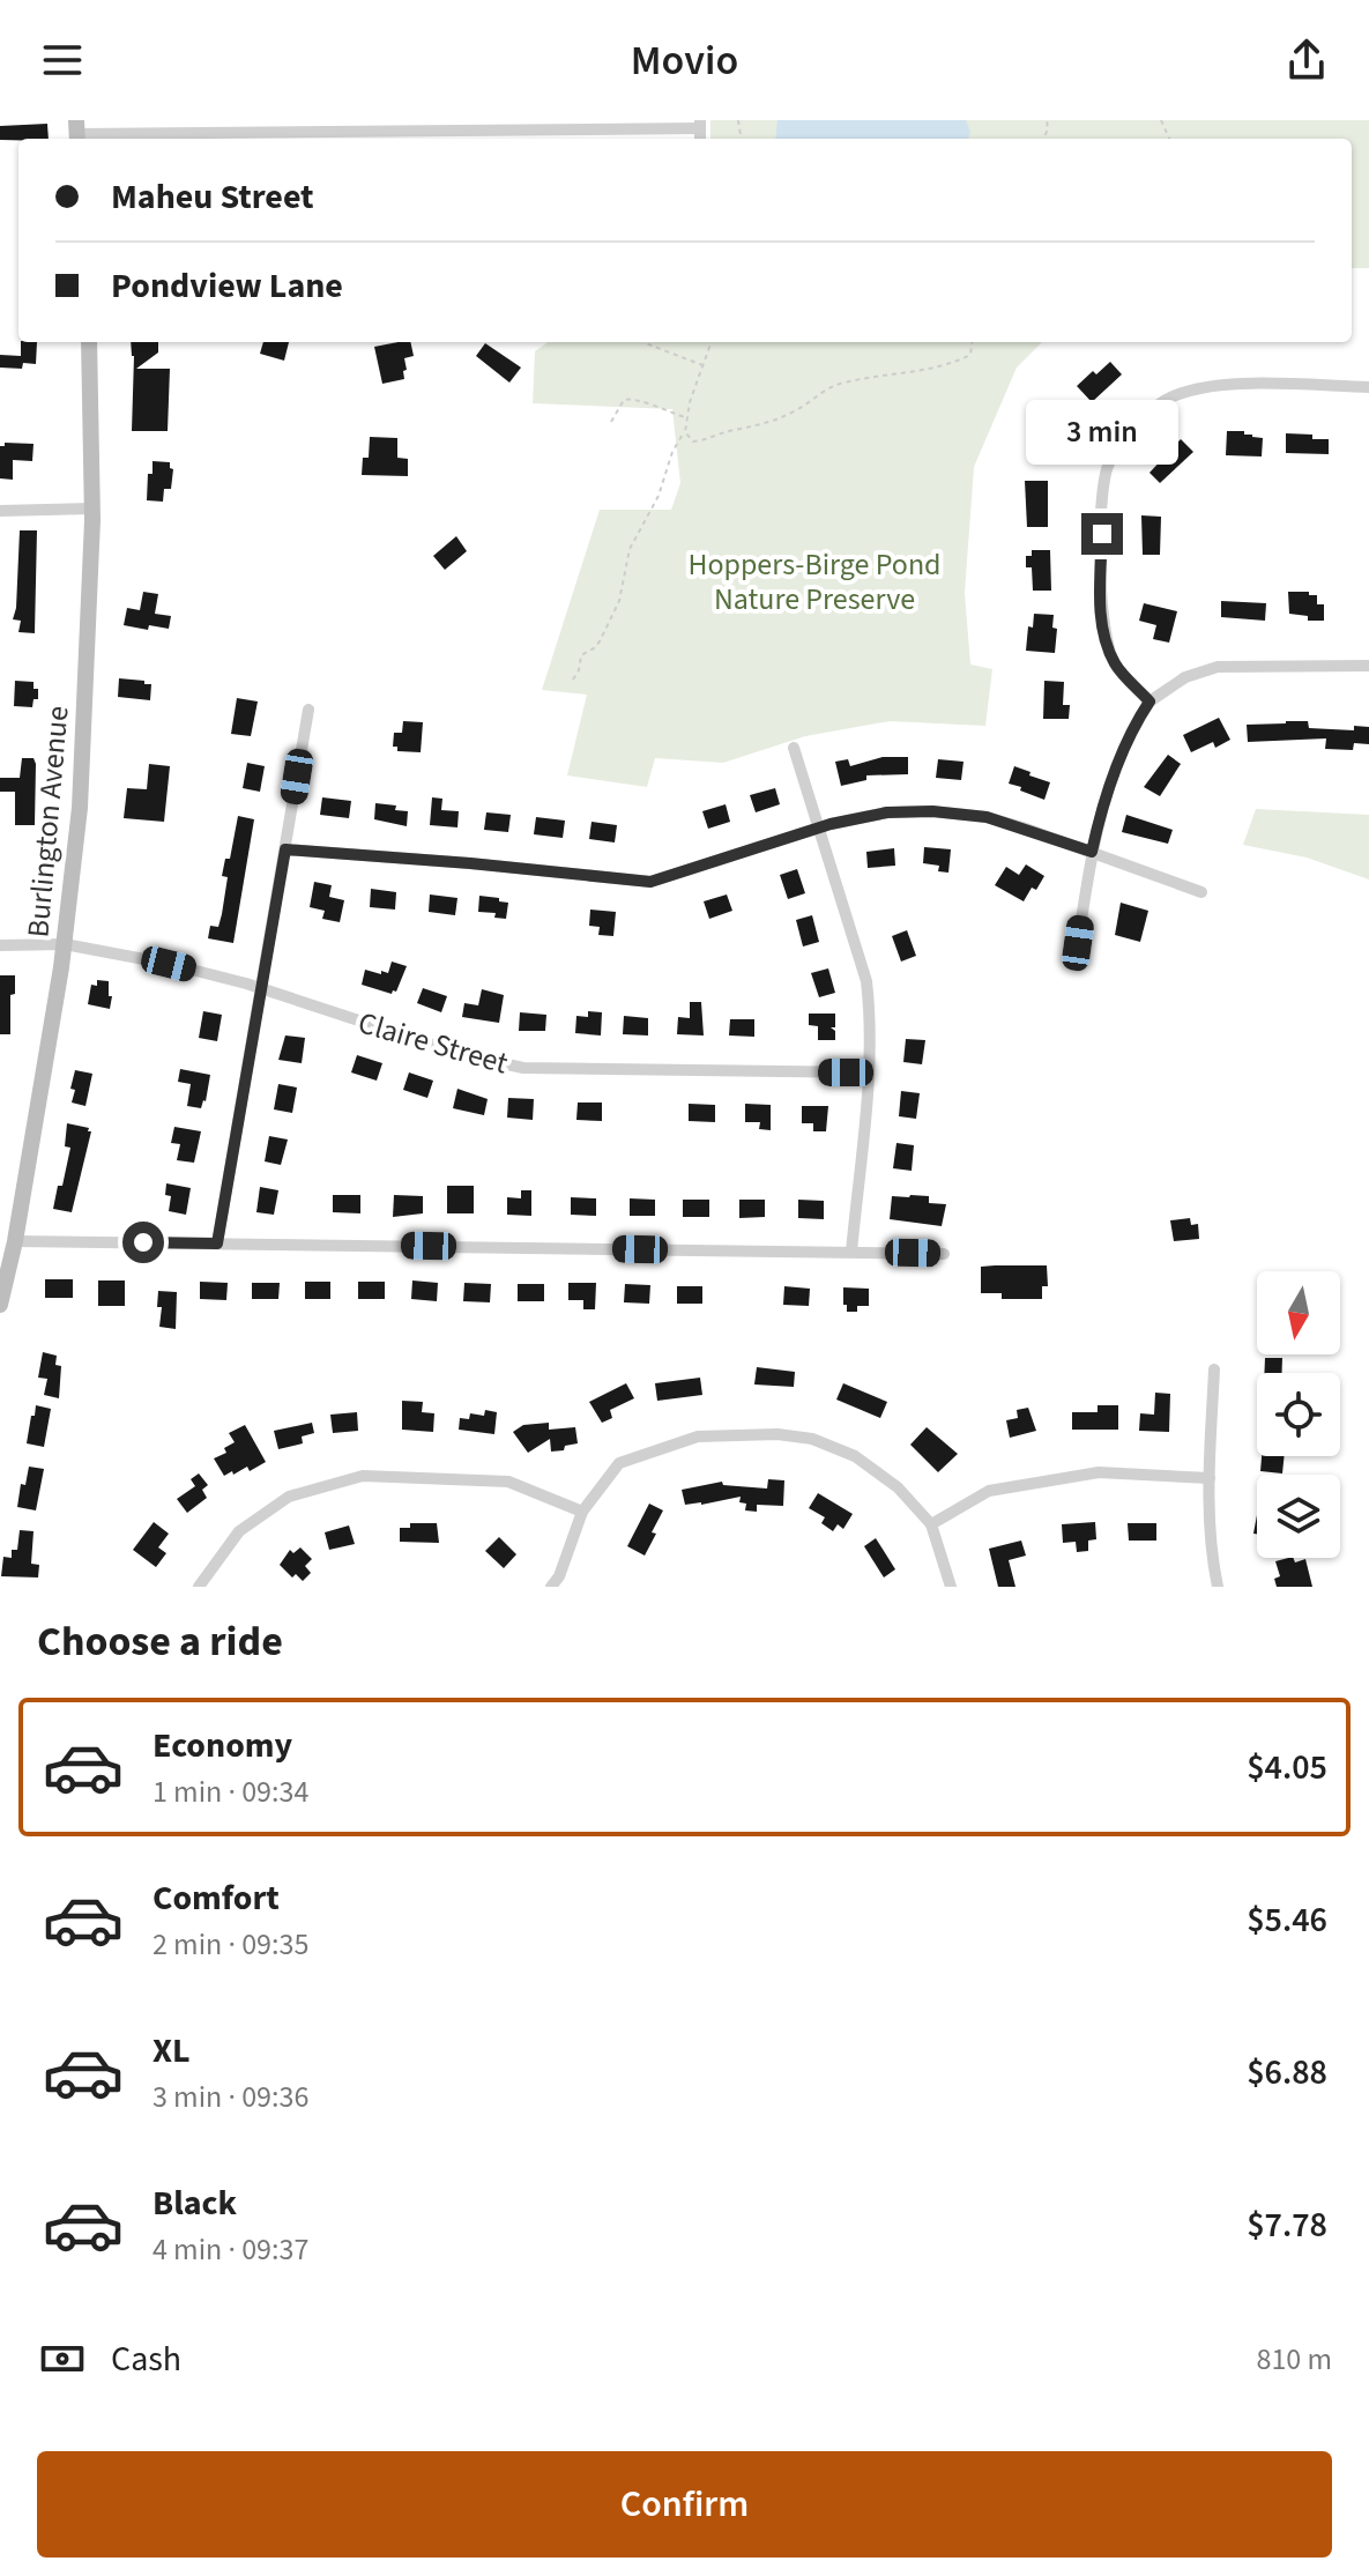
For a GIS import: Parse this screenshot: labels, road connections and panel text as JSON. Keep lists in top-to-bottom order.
{
  "streets": {
    "main road": ["Burlington Avenue"],
    "street": ["Claire Street"]
  },
  "crossings": [
    ["Burlington Avenue", "Claire Street"]
  ],
  "parks": ["Hoppers-Birge Pond Nature Preserve"],
  "north": "bottom",
  "page": {
    "header": "Movio",
    "banner": ["Maheu Street", "Pondview Lane"],
    "bubble": "3 min",
    "heading": "Choose a ride",
    "list": [
      {
        "name": "Economy",
        "note": "1 min · 09:34",
        "value": "$4.05"
      },
      {
        "name": "Comfort",
        "note": "2 min · 09:35",
        "value": "$5.46"
      },
      {
        "name": "XL",
        "note": "3 min · 09:36",
        "value": "$6.88"
      },
      {
        "name": "Black",
        "note": "4 min · 09:37",
        "value": "$7.78"
      }
    ],
    "pay": ["Cash", "810 m"],
    "buttons": "Confirm"
  }
}
